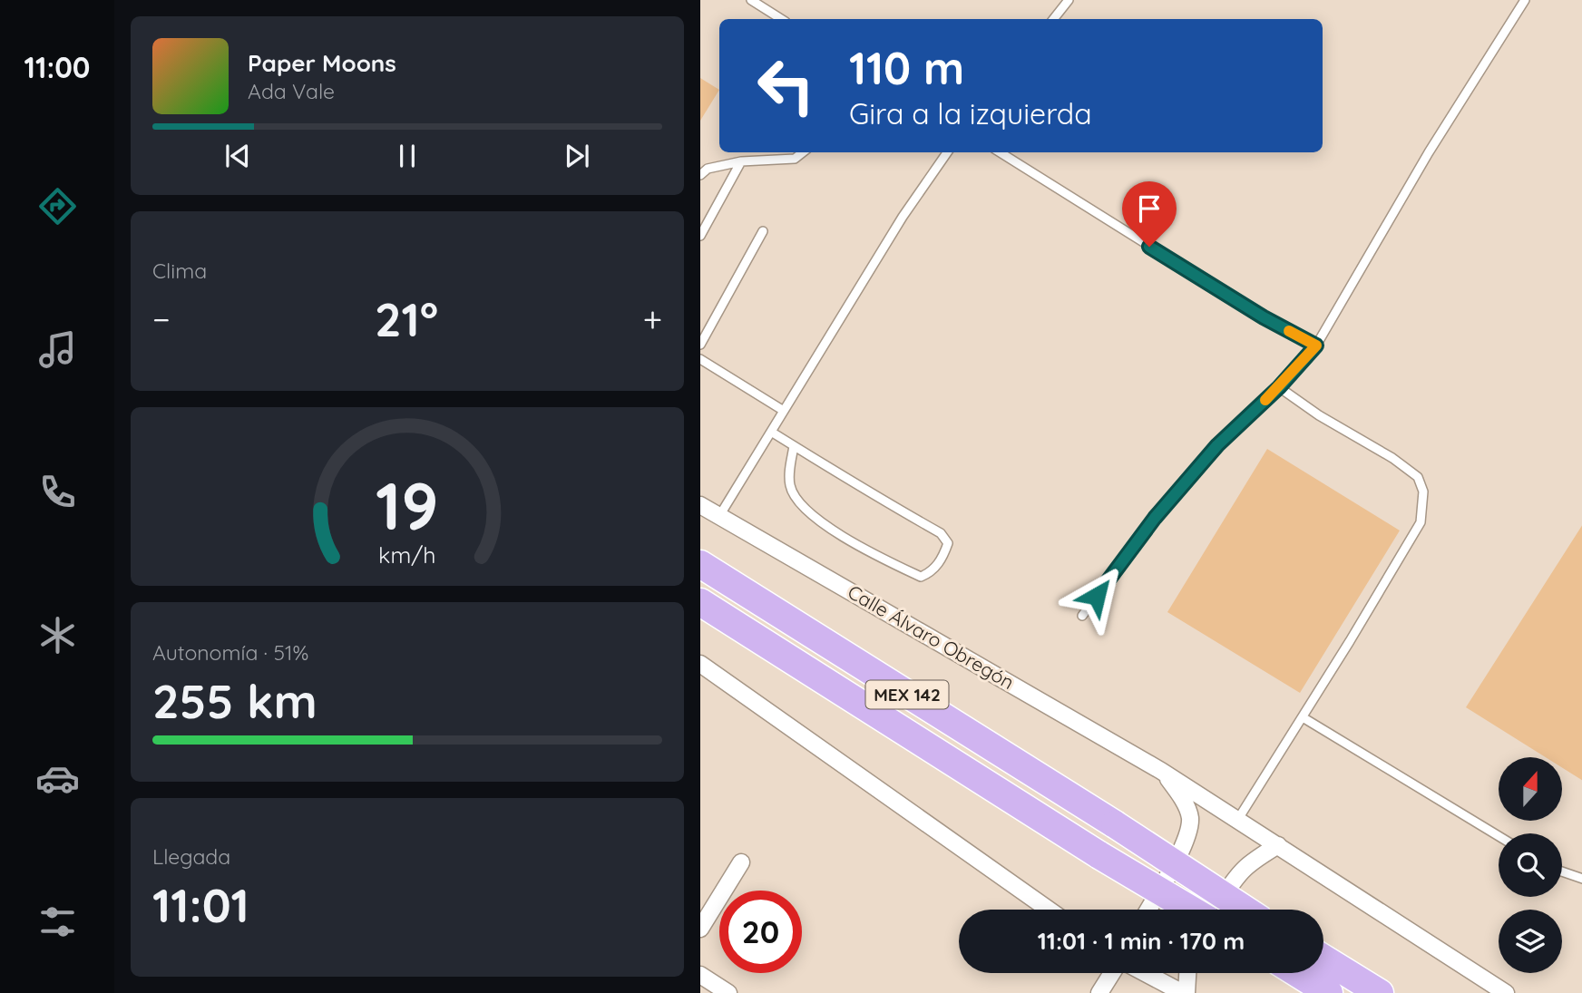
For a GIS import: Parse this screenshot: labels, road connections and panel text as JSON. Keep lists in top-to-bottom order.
{
  "streets": {
    "highway": ["MEX 142"],
    "street": ["Calle Álvaro Obregón"]
  },
  "north": "top",
  "page": {
    "tabs": "11:00",
    "turn": ["110 m", "Gira a la izquierda"],
    "song": ["Paper Moons", "Ada Vale"],
    "tile": [
      "Clima",
      ["Autonomía · 51%", "255 km"],
      ["Llegada", "11:01"]
    ],
    "heat": ["−", "21°", "+"],
    "limit": "20",
    "trip": "11:01 · 1 min · 170 m",
    "gauge": ["19", "km/h"]
  }
}
